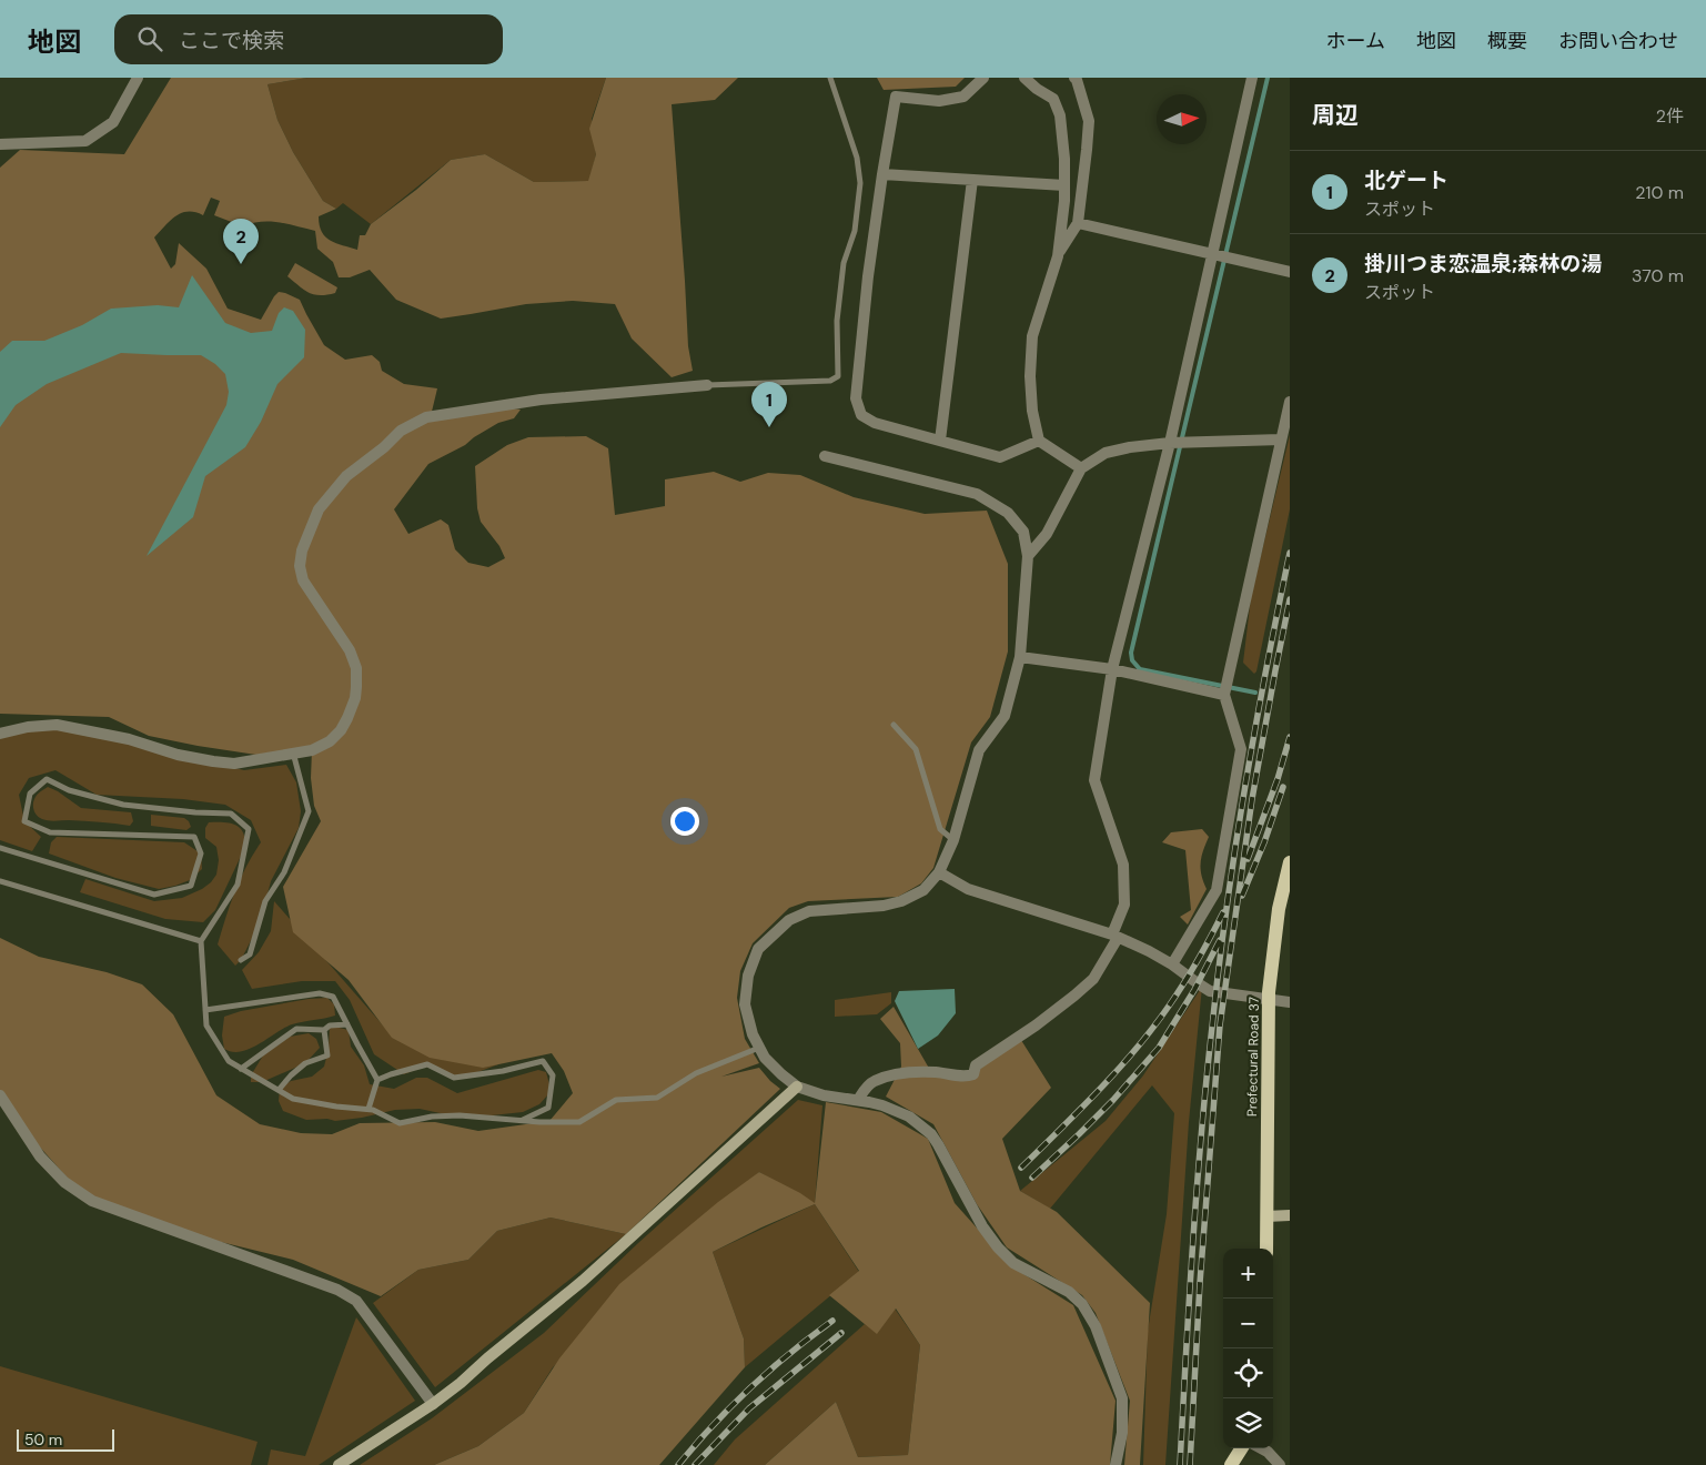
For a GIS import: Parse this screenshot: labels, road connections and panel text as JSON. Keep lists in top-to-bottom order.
{
  "streets": {
    "main road": ["Prefectural Road 37"]
  },
  "scale_bar": "50 m",
  "north": "right",
  "page": {
    "header": "地図",
    "search": "ここで検索",
    "nav": [
      "ホーム",
      "地図",
      "概要",
      "お問い合わせ"
    ],
    "heading": ["周辺", "2件"],
    "list": [
      {
        "mark": "1",
        "name": "北ゲート",
        "note": "スポット",
        "value": "210 m"
      },
      {
        "mark": "2",
        "name": "掛川つま恋温泉;森林の湯",
        "note": "スポット",
        "value": "370 m"
      }
    ],
    "pins": ["2", "1"],
    "map_buttons": ["+", "−"],
    "scale": "50 m"
  }
}
